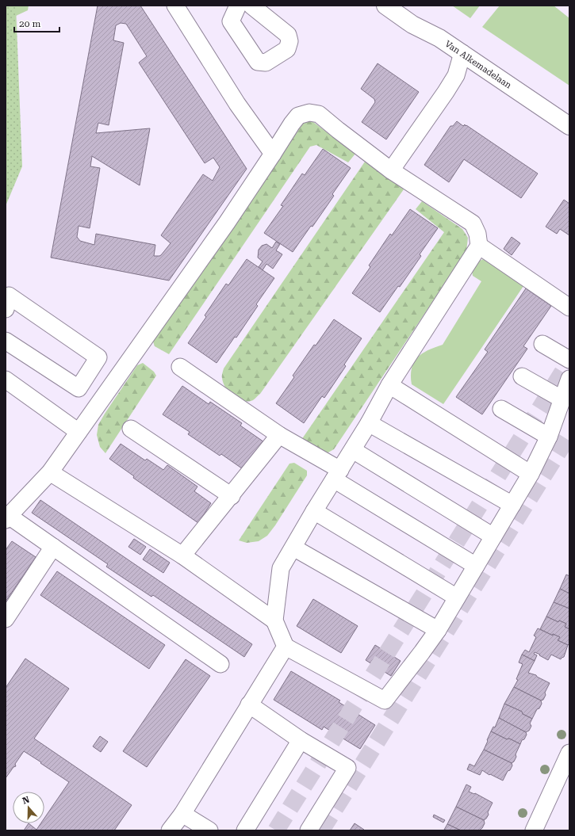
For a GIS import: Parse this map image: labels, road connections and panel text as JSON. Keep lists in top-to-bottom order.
{
  "streets": {
    "main road": ["Van Alkemadelaan"]
  },
  "scale_bar": "20 m",
  "north": "top"
}
